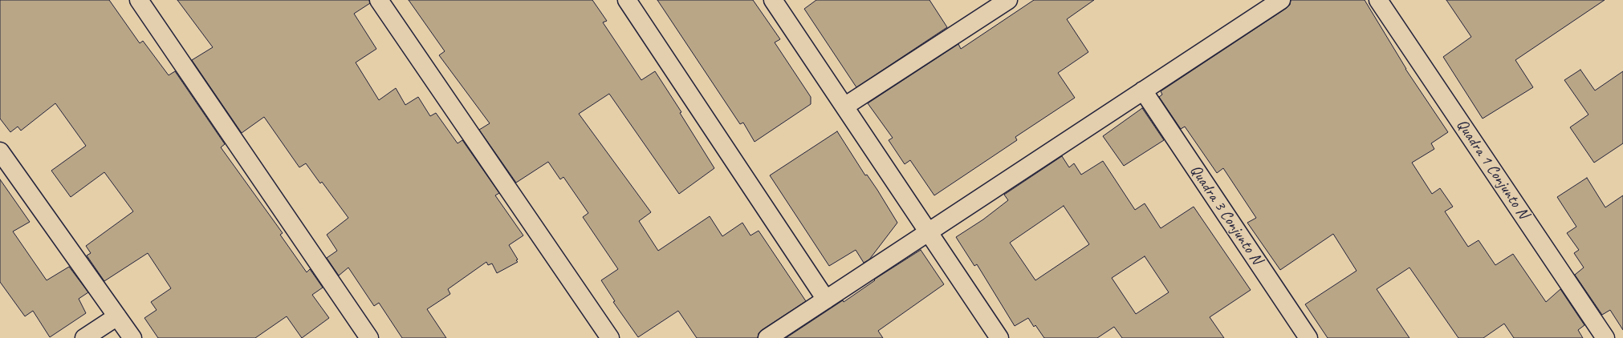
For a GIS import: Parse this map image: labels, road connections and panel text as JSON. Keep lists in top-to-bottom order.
{
  "streets": {
    "street": ["Quadra 1 Conjunto N", "Quadra 3 Conjunto N"]
  }
}
